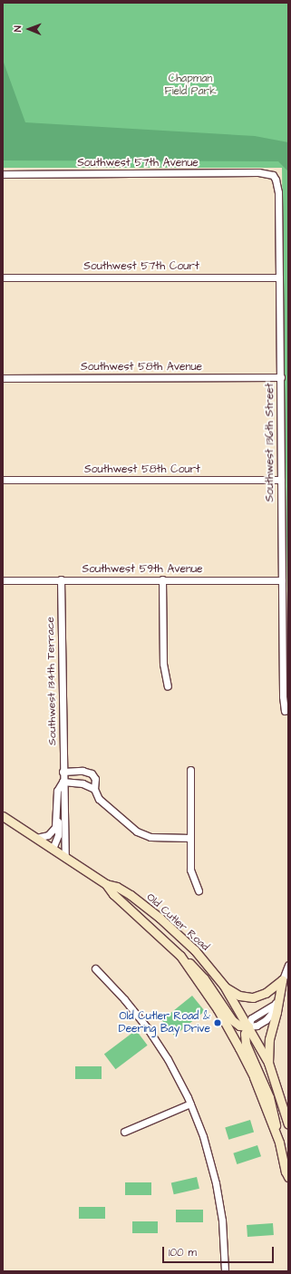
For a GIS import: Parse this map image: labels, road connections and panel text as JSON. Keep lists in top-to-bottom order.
{
  "streets": {
    "main road": ["Old Cutler Road"],
    "street": [
      "Southwest 57th Avenue",
      "Southwest 57th Court",
      "Southwest 58th Avenue",
      "Southwest 136th Street",
      "Southwest 58th Court",
      "Southwest 59th Avenue",
      "Southwest 134th Terrace"
    ]
  },
  "crossings": [
    ["Southwest 57th Avenue", "Southwest 136th Street"],
    ["Southwest 57th Court", "Southwest 136th Street"],
    ["Southwest 58th Avenue", "Southwest 136th Street"],
    ["Southwest 136th Street", "Southwest 58th Court"],
    ["Southwest 136th Street", "Southwest 59th Avenue"],
    ["Southwest 59th Avenue", "Southwest 134th Terrace"],
    ["Southwest 134th Terrace", "Old Cutler Road"]
  ],
  "parks": ["Chapman Field Park"],
  "places": ["Old Cutler Road & Deering Bay Drive"],
  "scale_bar": "100 m",
  "north": "left"
}
